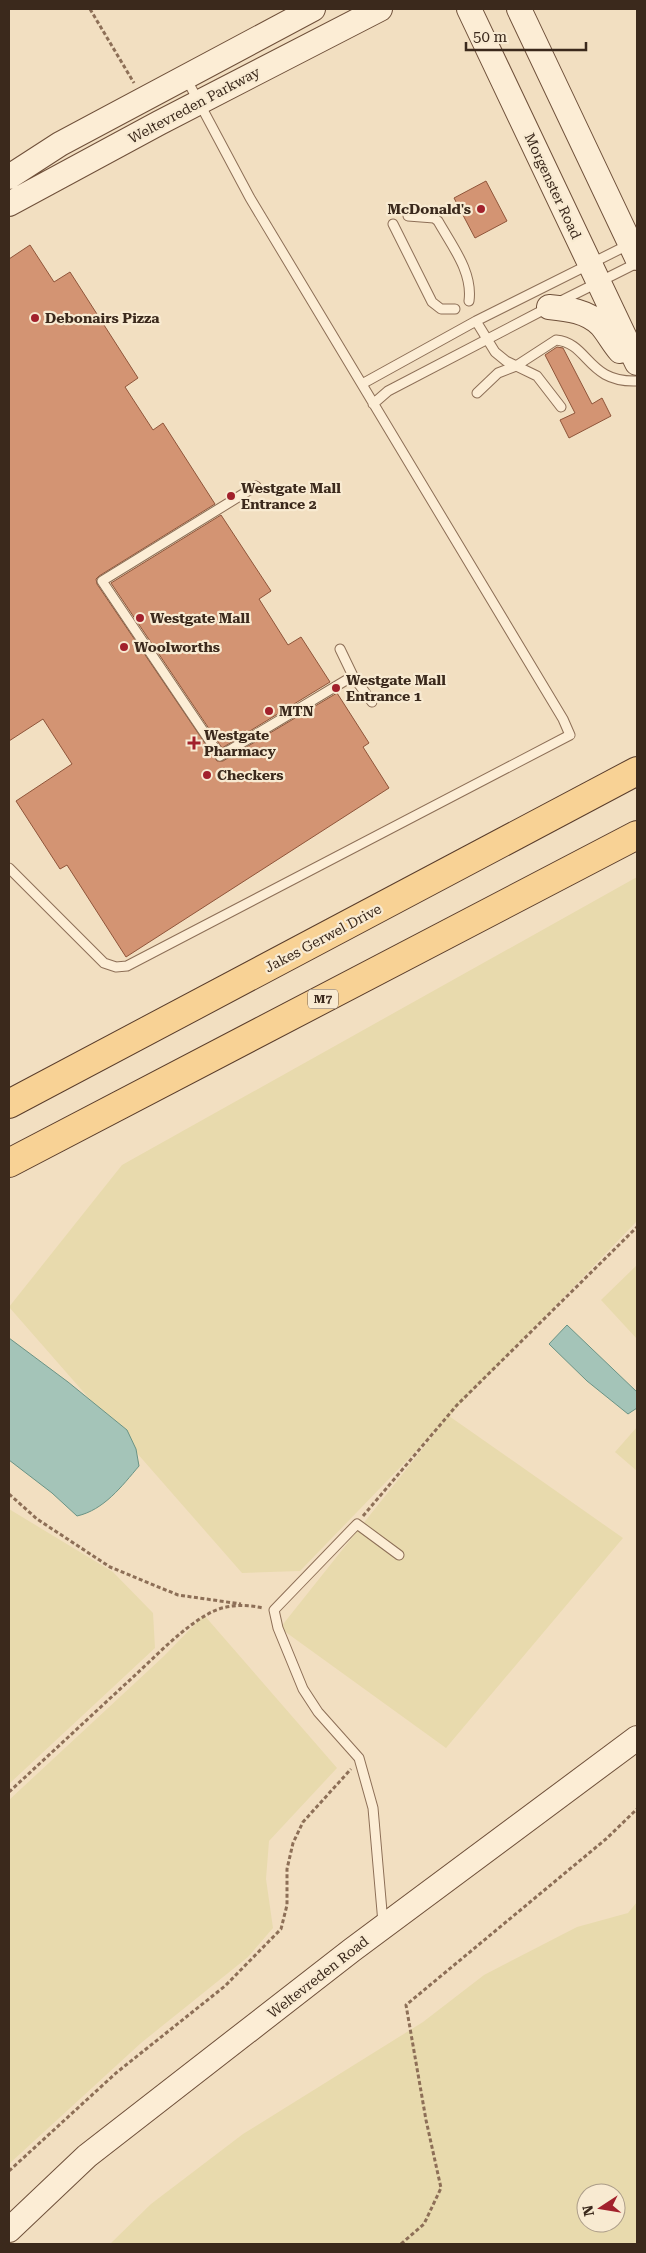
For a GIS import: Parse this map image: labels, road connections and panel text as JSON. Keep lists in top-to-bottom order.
{
  "streets": {
    "main road": ["Jakes Gerwel Drive", "M7"],
    "street": ["Weltevreden Parkway", "Morgenster Road", "Weltevreden Road"]
  },
  "places": {
    "other": [
      "McDonald's",
      "Debonairs Pizza",
      "Westgate Mall Entrance 2",
      "Westgate Mall",
      "Woolworths",
      "Westgate Mall Entrance 1",
      "MTN",
      "Checkers"
    ],
    "health": ["Westgate Pharmacy"]
  },
  "scale_bar": "50 m",
  "north": "left"
}
